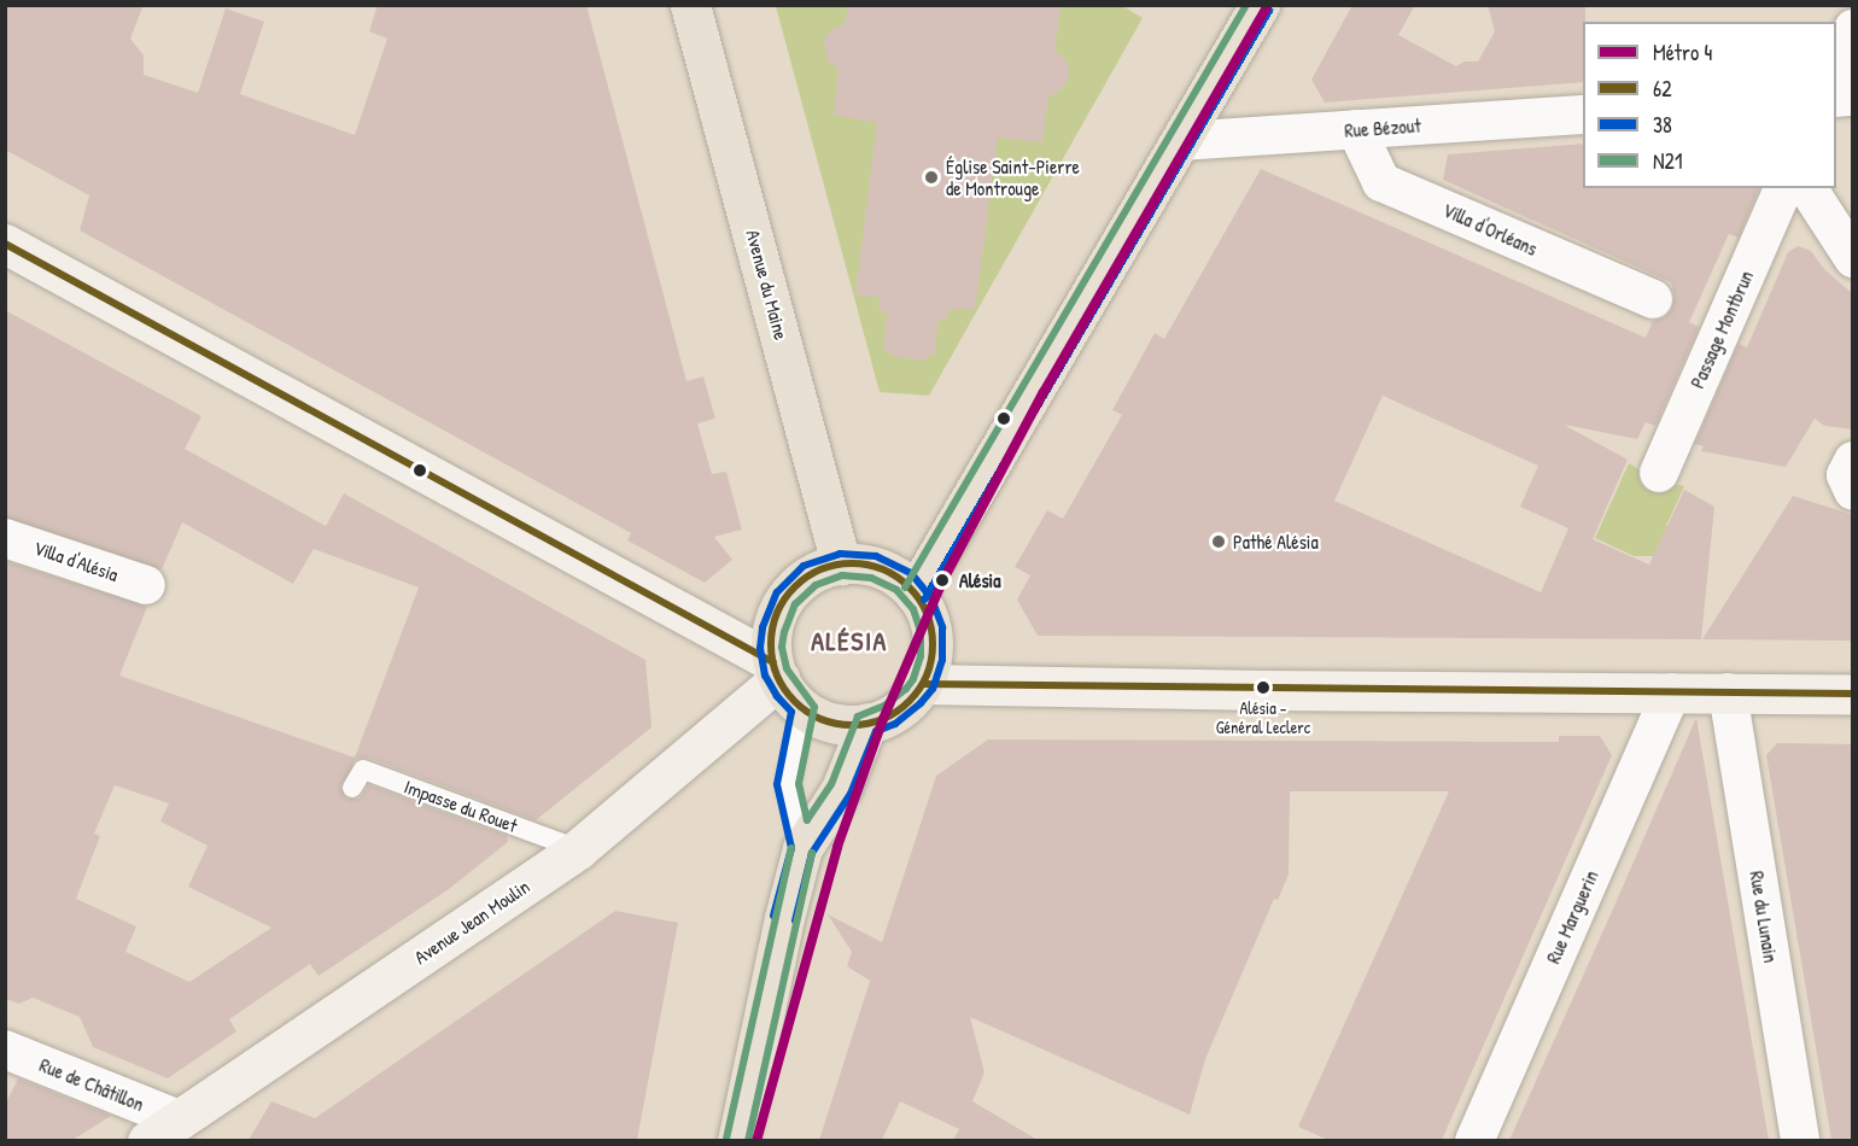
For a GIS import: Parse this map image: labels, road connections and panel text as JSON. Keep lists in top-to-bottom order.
{
  "streets": {
    "main road": ["Avenue du Maine", "Avenue Jean Moulin"],
    "street": [
      "Rue Bézout",
      "Villa d'Orléans",
      "Passage Montbrun",
      "Villa d'Alésia",
      "Rue Marguerin",
      "Rue du Lunain",
      "Rue de Châtillon"
    ],
    "lane": ["Impasse du Rouet"]
  },
  "crossings": [
    ["Rue Bézout", "Villa d'Orléans"],
    ["Avenue du Maine", "Avenue Jean Moulin"],
    ["Impasse du Rouet", "Avenue Jean Moulin"],
    ["Avenue Jean Moulin", "Rue de Châtillon"]
  ],
  "districts": ["ALÉSIA"],
  "places": [
    "Église Saint-Pierre de Montrouge",
    "Pathé Alésia",
    "Alésia",
    "Alésia - Général Leclerc"
  ],
  "lines": [
    "metro line 4",
    "transit line N21",
    "transit line 38",
    "transit line 62"
  ],
  "legend": [
    "Métro 4",
    "62",
    "38",
    "N21"
  ]
}
